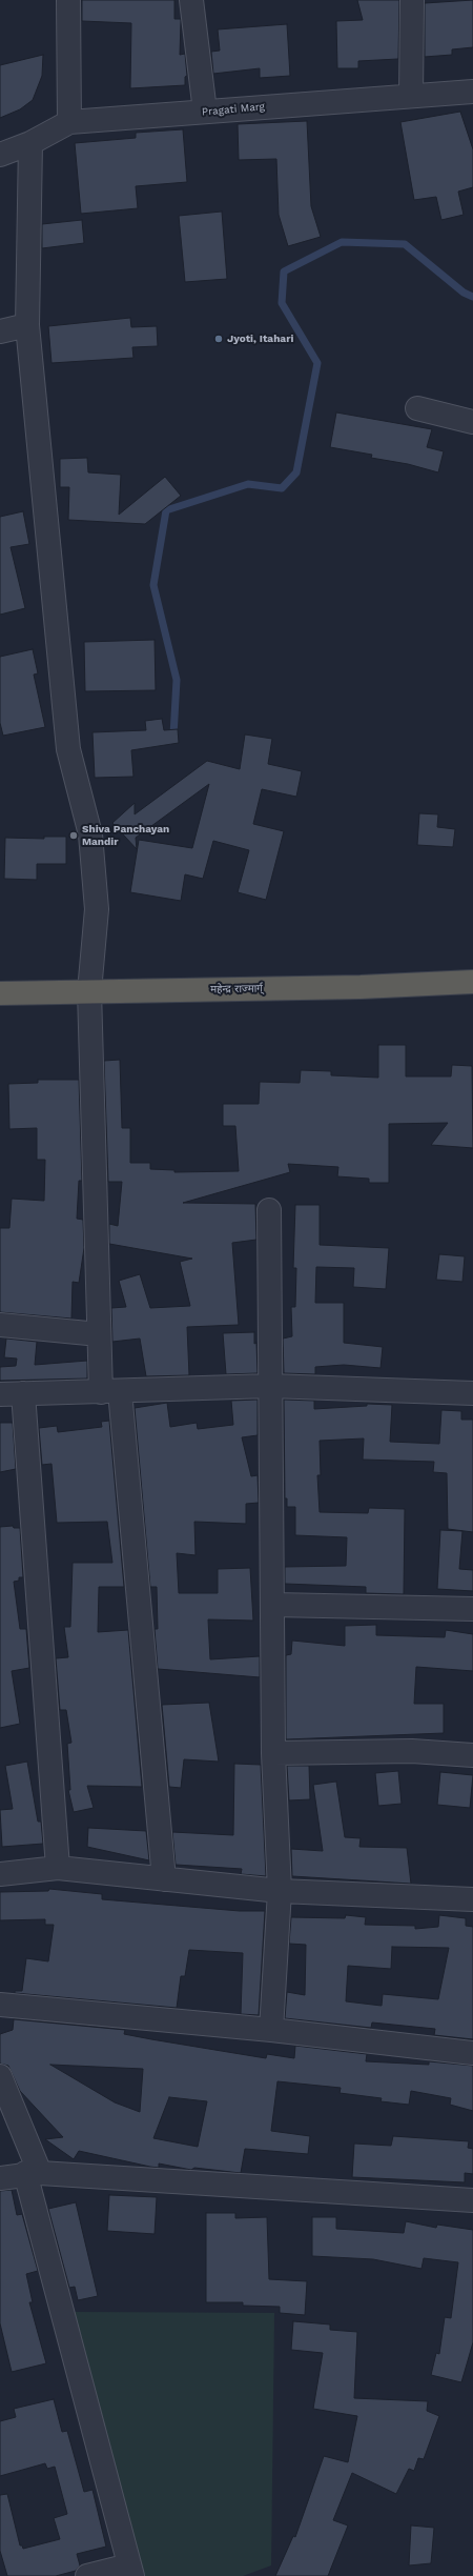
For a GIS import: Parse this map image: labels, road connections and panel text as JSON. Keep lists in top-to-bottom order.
{
  "streets": {
    "highway": ["महेन्द्र राज्मार्ग्"],
    "street": ["Pragati Marg"]
  },
  "places": ["Jyoti, Itahari", "Shiva Panchayan Mandir"]
}
